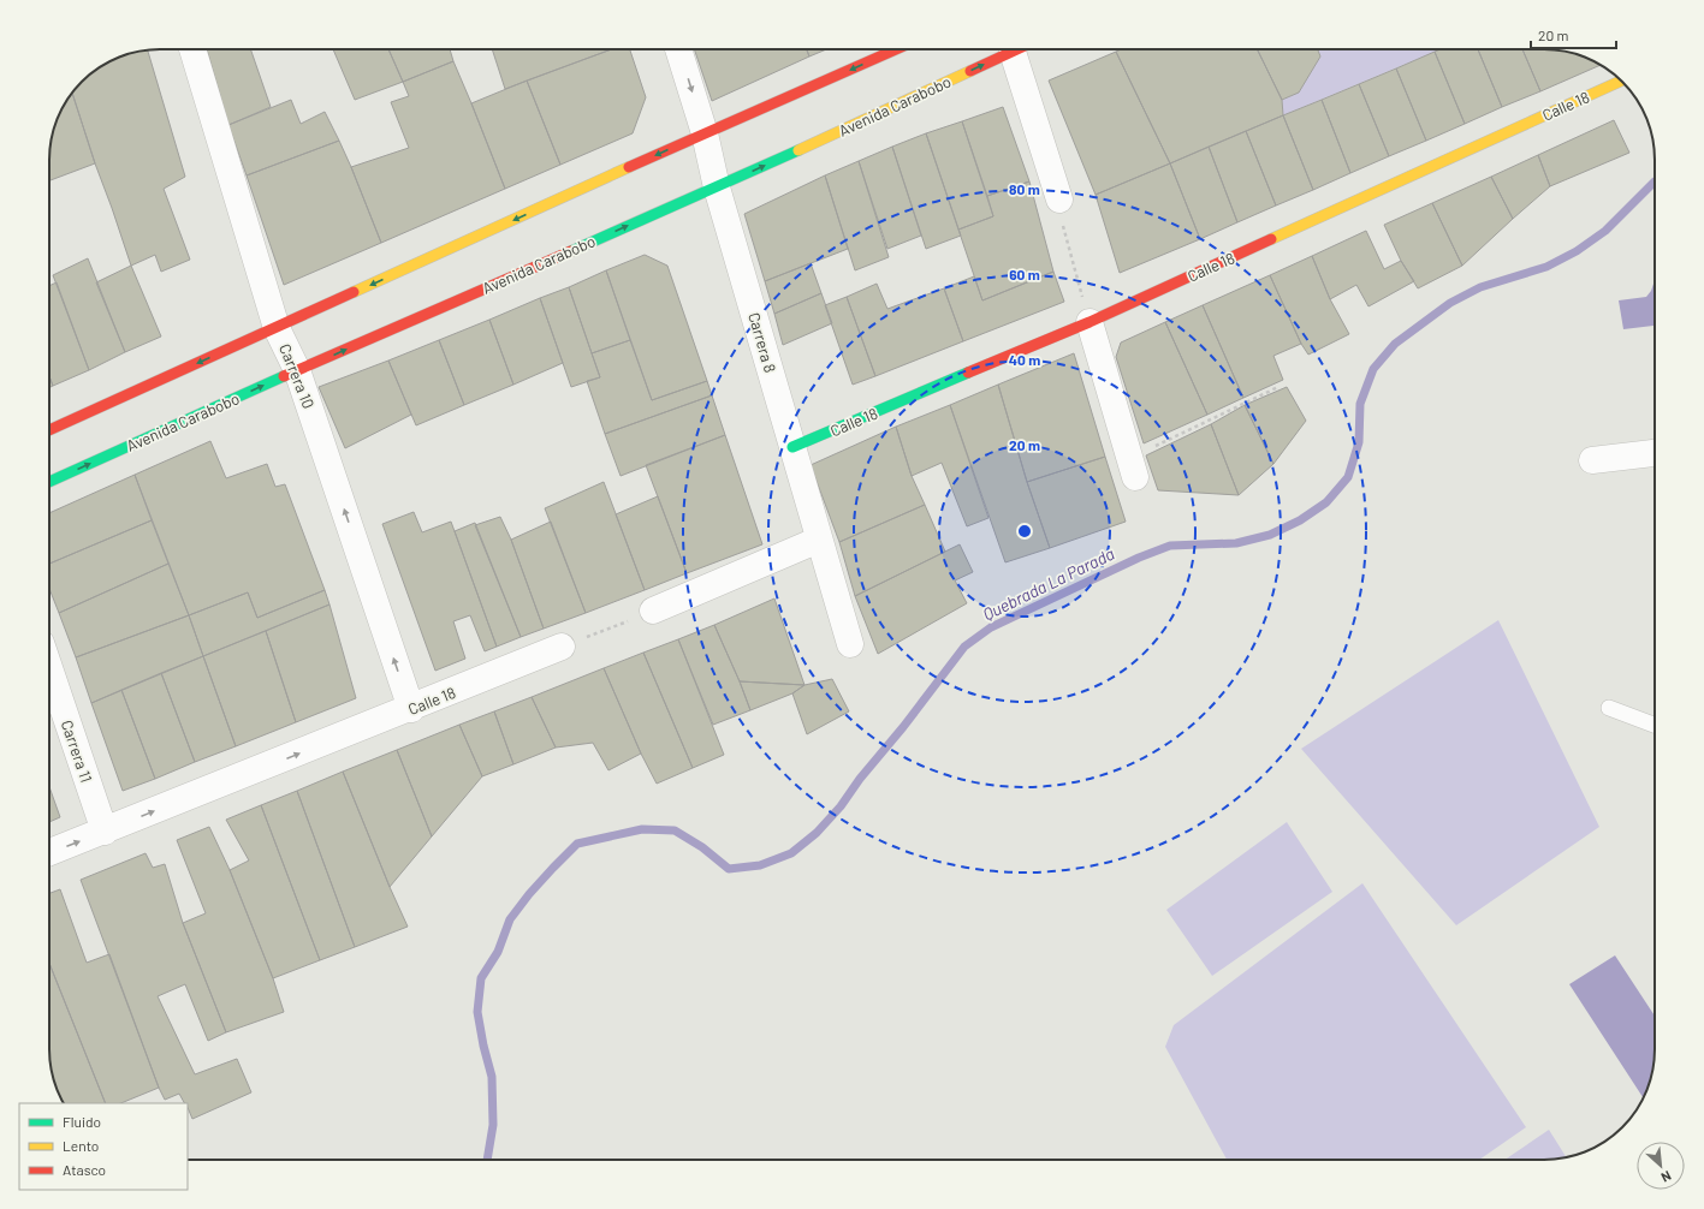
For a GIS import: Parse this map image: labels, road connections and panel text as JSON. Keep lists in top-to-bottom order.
{
  "streets": {
    "main road": ["Avenida Carabobo", "Calle 18"],
    "street": ["Carrera 8", "Carrera 10", "Carrera 11"]
  },
  "crossings": [
    ["Avenida Carabobo", "Carrera 8"],
    ["Avenida Carabobo", "Carrera 10"],
    ["Calle 18", "Carrera 8"],
    ["Calle 18", "Carrera 10"],
    ["Calle 18", "Carrera 11"]
  ],
  "one_way": ["Carrera 10"],
  "water": ["Quebrada La Parada"],
  "legend": ["Fluido", "Lento", "Atasco"],
  "scale_bar": "20 m",
  "north": "bottom right",
  "rings": [
    "80 m",
    "60 m",
    "40 m",
    "20 m"
  ]
}
